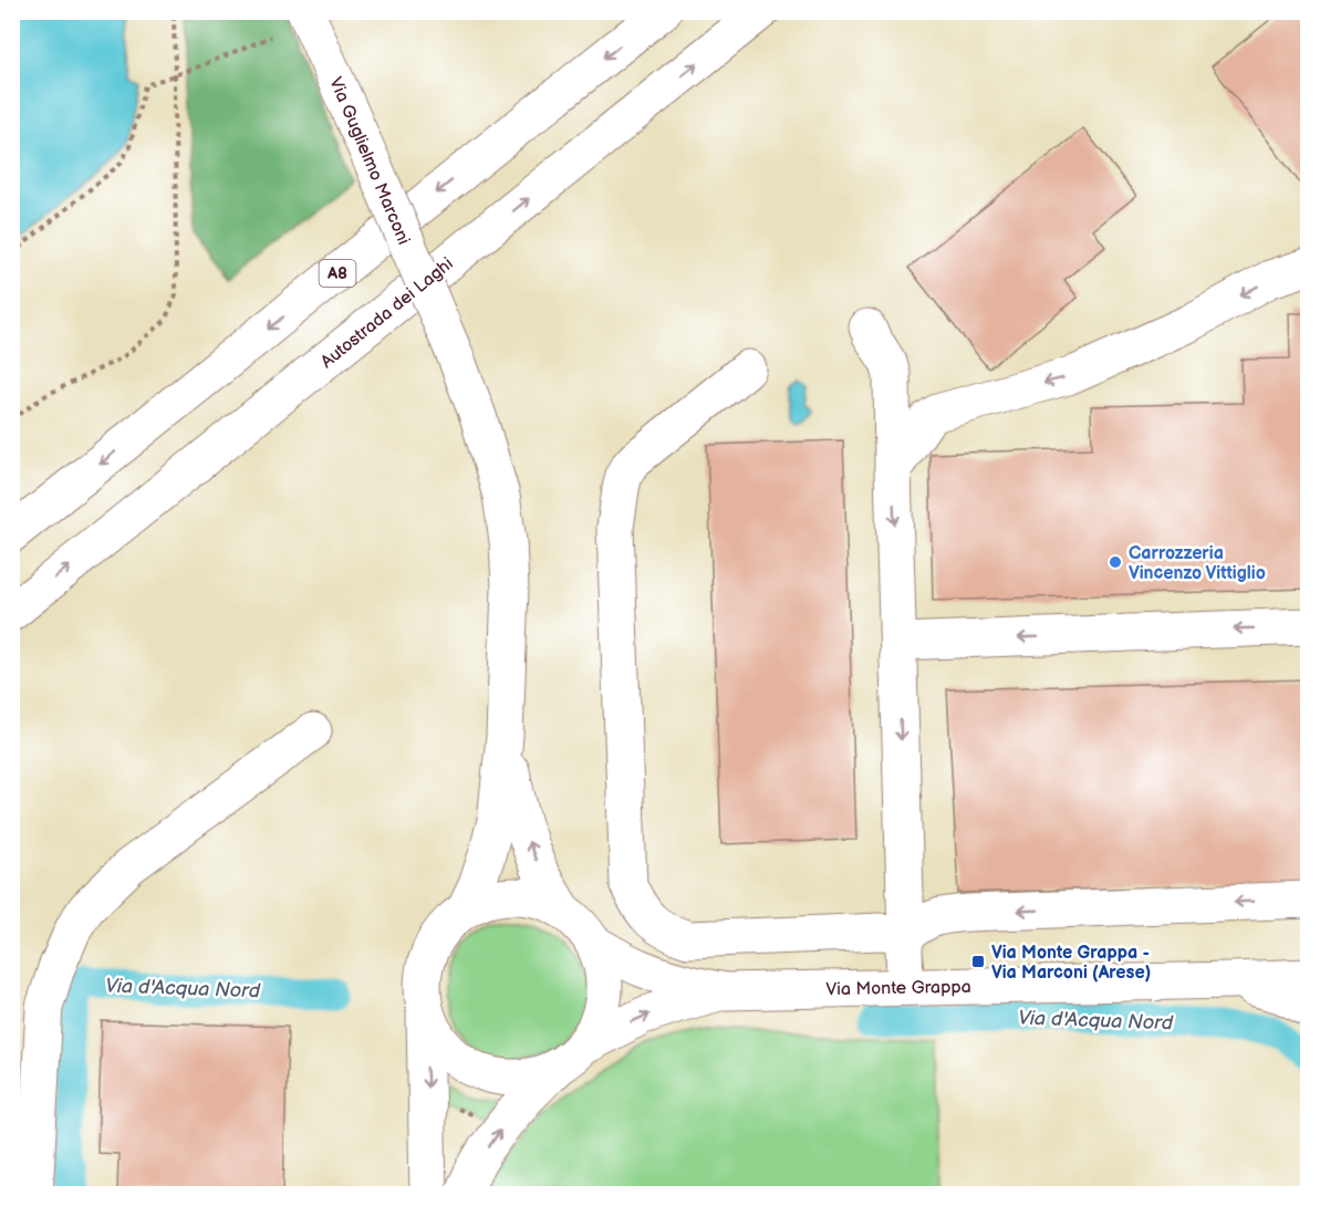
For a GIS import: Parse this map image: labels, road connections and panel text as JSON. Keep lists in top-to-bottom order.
{
  "streets": {
    "main road": [
      "Via Guglielmo Marconi",
      "A8",
      "Autostrada dei Laghi",
      "Via Monte Grappa"
    ]
  },
  "crossings": [
    ["Via Guglielmo Marconi", "Via Monte Grappa"]
  ],
  "water": ["Via d'Acqua Nord"],
  "places": {
    "other": ["Carrozzeria Vincenzo Vittiglio"],
    "transit": ["Via Monte Grappa - Via Marconi (Arese)"]
  }
}
